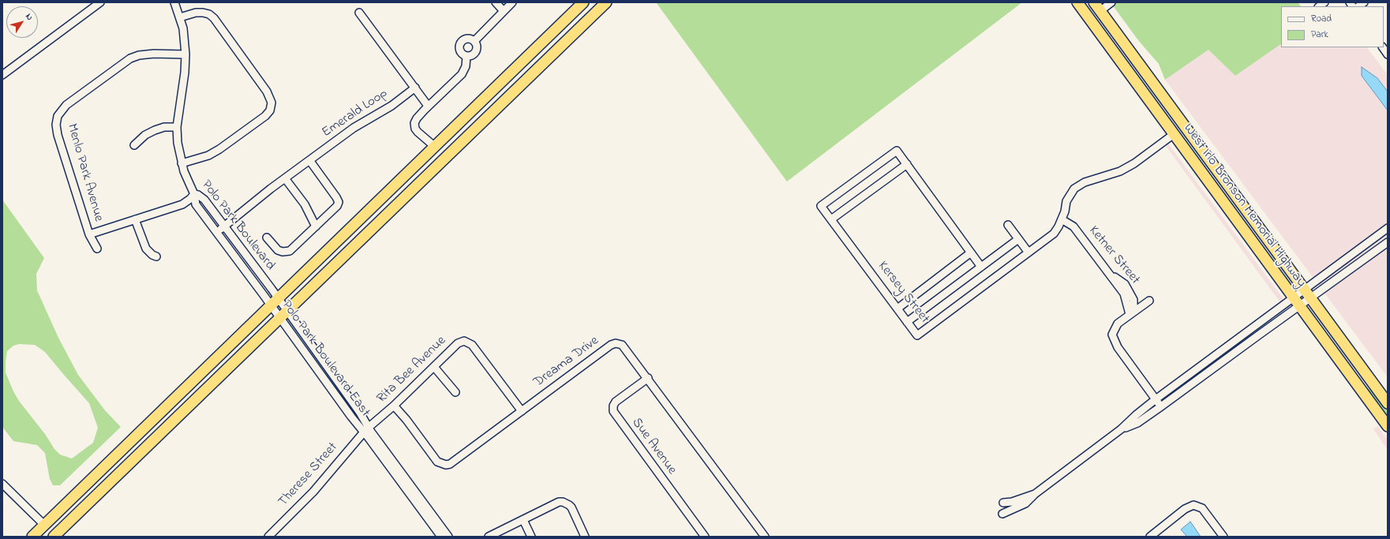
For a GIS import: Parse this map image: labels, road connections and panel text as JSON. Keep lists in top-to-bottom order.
{
  "streets": {
    "highway": ["West Irlo Bronson Memorial Highway"],
    "street": [
      "Emerald Loop",
      "Menlo Park Avenue",
      "Polo Park Boulevard",
      "Ketner Street",
      "Kersey Street",
      "Polo Park Boulevard East",
      "Dreama Drive",
      "Rita Bee Avenue",
      "Sue Avenue",
      "Therese Street"
    ]
  },
  "crossings": [
    ["Emerald Loop", "Polo Park Boulevard"],
    ["Emerald Loop", "Polo Park Boulevard East"],
    ["Menlo Park Avenue", "Polo Park Boulevard"],
    ["Menlo Park Avenue", "Polo Park Boulevard East"],
    ["West Irlo Bronson Memorial Highway", "Kersey Street"],
    ["Polo Park Boulevard", "Polo Park Boulevard East"],
    ["Ketner Street", "Kersey Street"],
    ["Polo Park Boulevard East", "Rita Bee Avenue"],
    ["Polo Park Boulevard East", "Therese Street"],
    ["Dreama Drive", "Rita Bee Avenue"],
    ["Dreama Drive", "Sue Avenue"],
    ["Rita Bee Avenue", "Therese Street"]
  ],
  "legend": ["Road", "Park"],
  "north": "top right"
}
